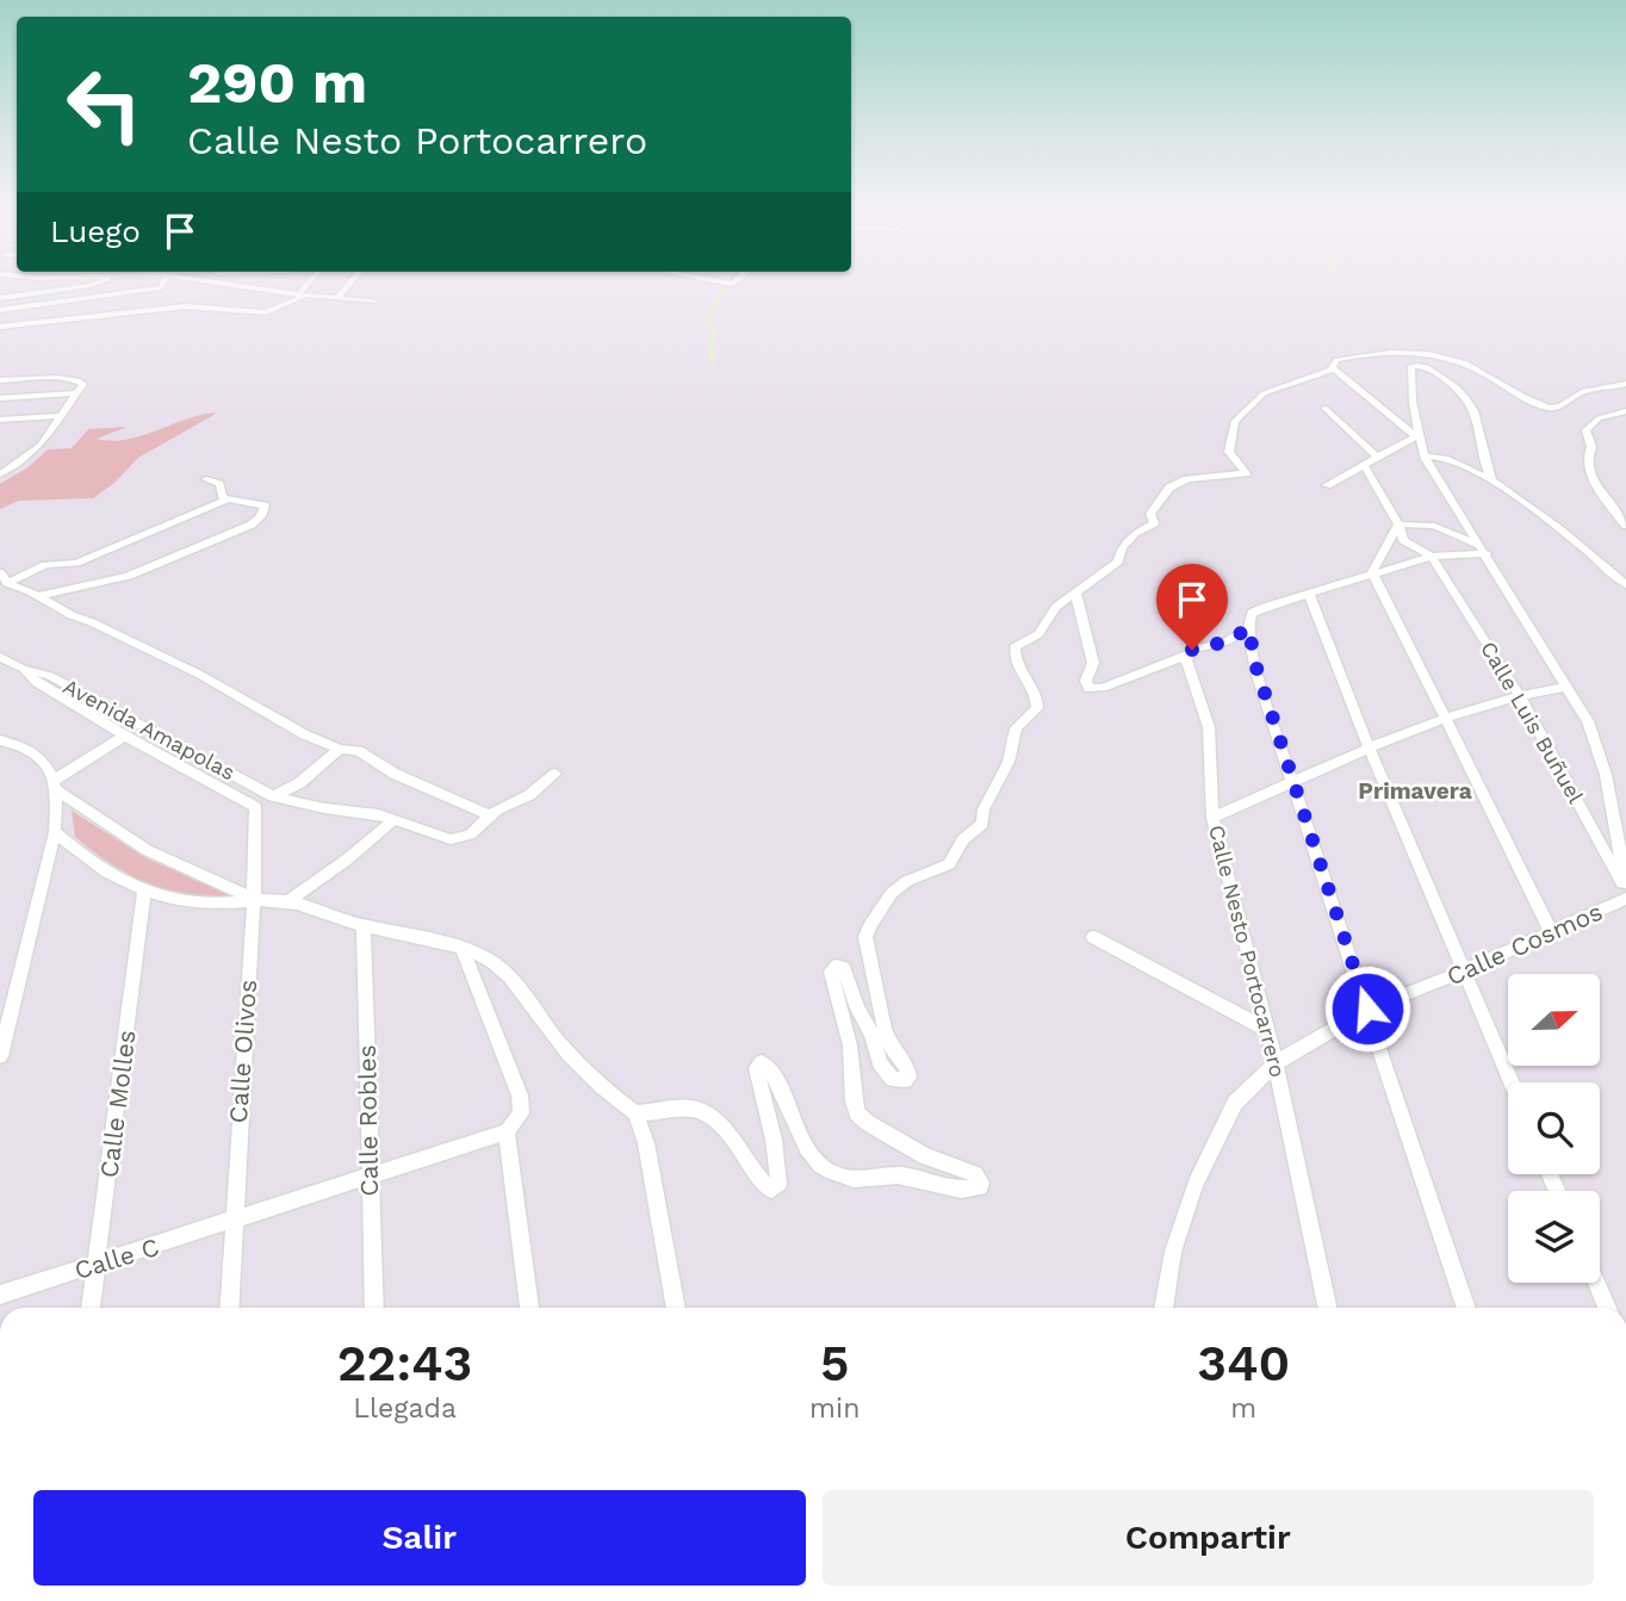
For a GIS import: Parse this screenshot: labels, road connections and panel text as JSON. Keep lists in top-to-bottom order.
{
  "streets": {
    "street": [
      "Calle Luis Buñuel",
      "Avenida Amapolas",
      "Calle Cosmos",
      "Calle Nesto Portocarrero",
      "Calle Olivos",
      "Calle Molles",
      "Calle Robles",
      "Calle C"
    ]
  },
  "crossings": [
    ["Avenida Amapolas", "Calle Olivos"],
    ["Calle Cosmos", "Calle Nesto Portocarrero"],
    ["Calle Olivos", "Calle C"],
    ["Calle Molles", "Calle C"],
    ["Calle Robles", "Calle C"]
  ],
  "districts": ["Primavera"],
  "north": "right",
  "page": {
    "turn": ["290 m", "Calle Nesto Portocarrero"],
    "then": "Luego",
    "eta": [
      "22:43",
      "Llegada",
      "5",
      "min",
      "340",
      "m"
    ],
    "buttons": ["Salir", "Compartir"]
  }
}
